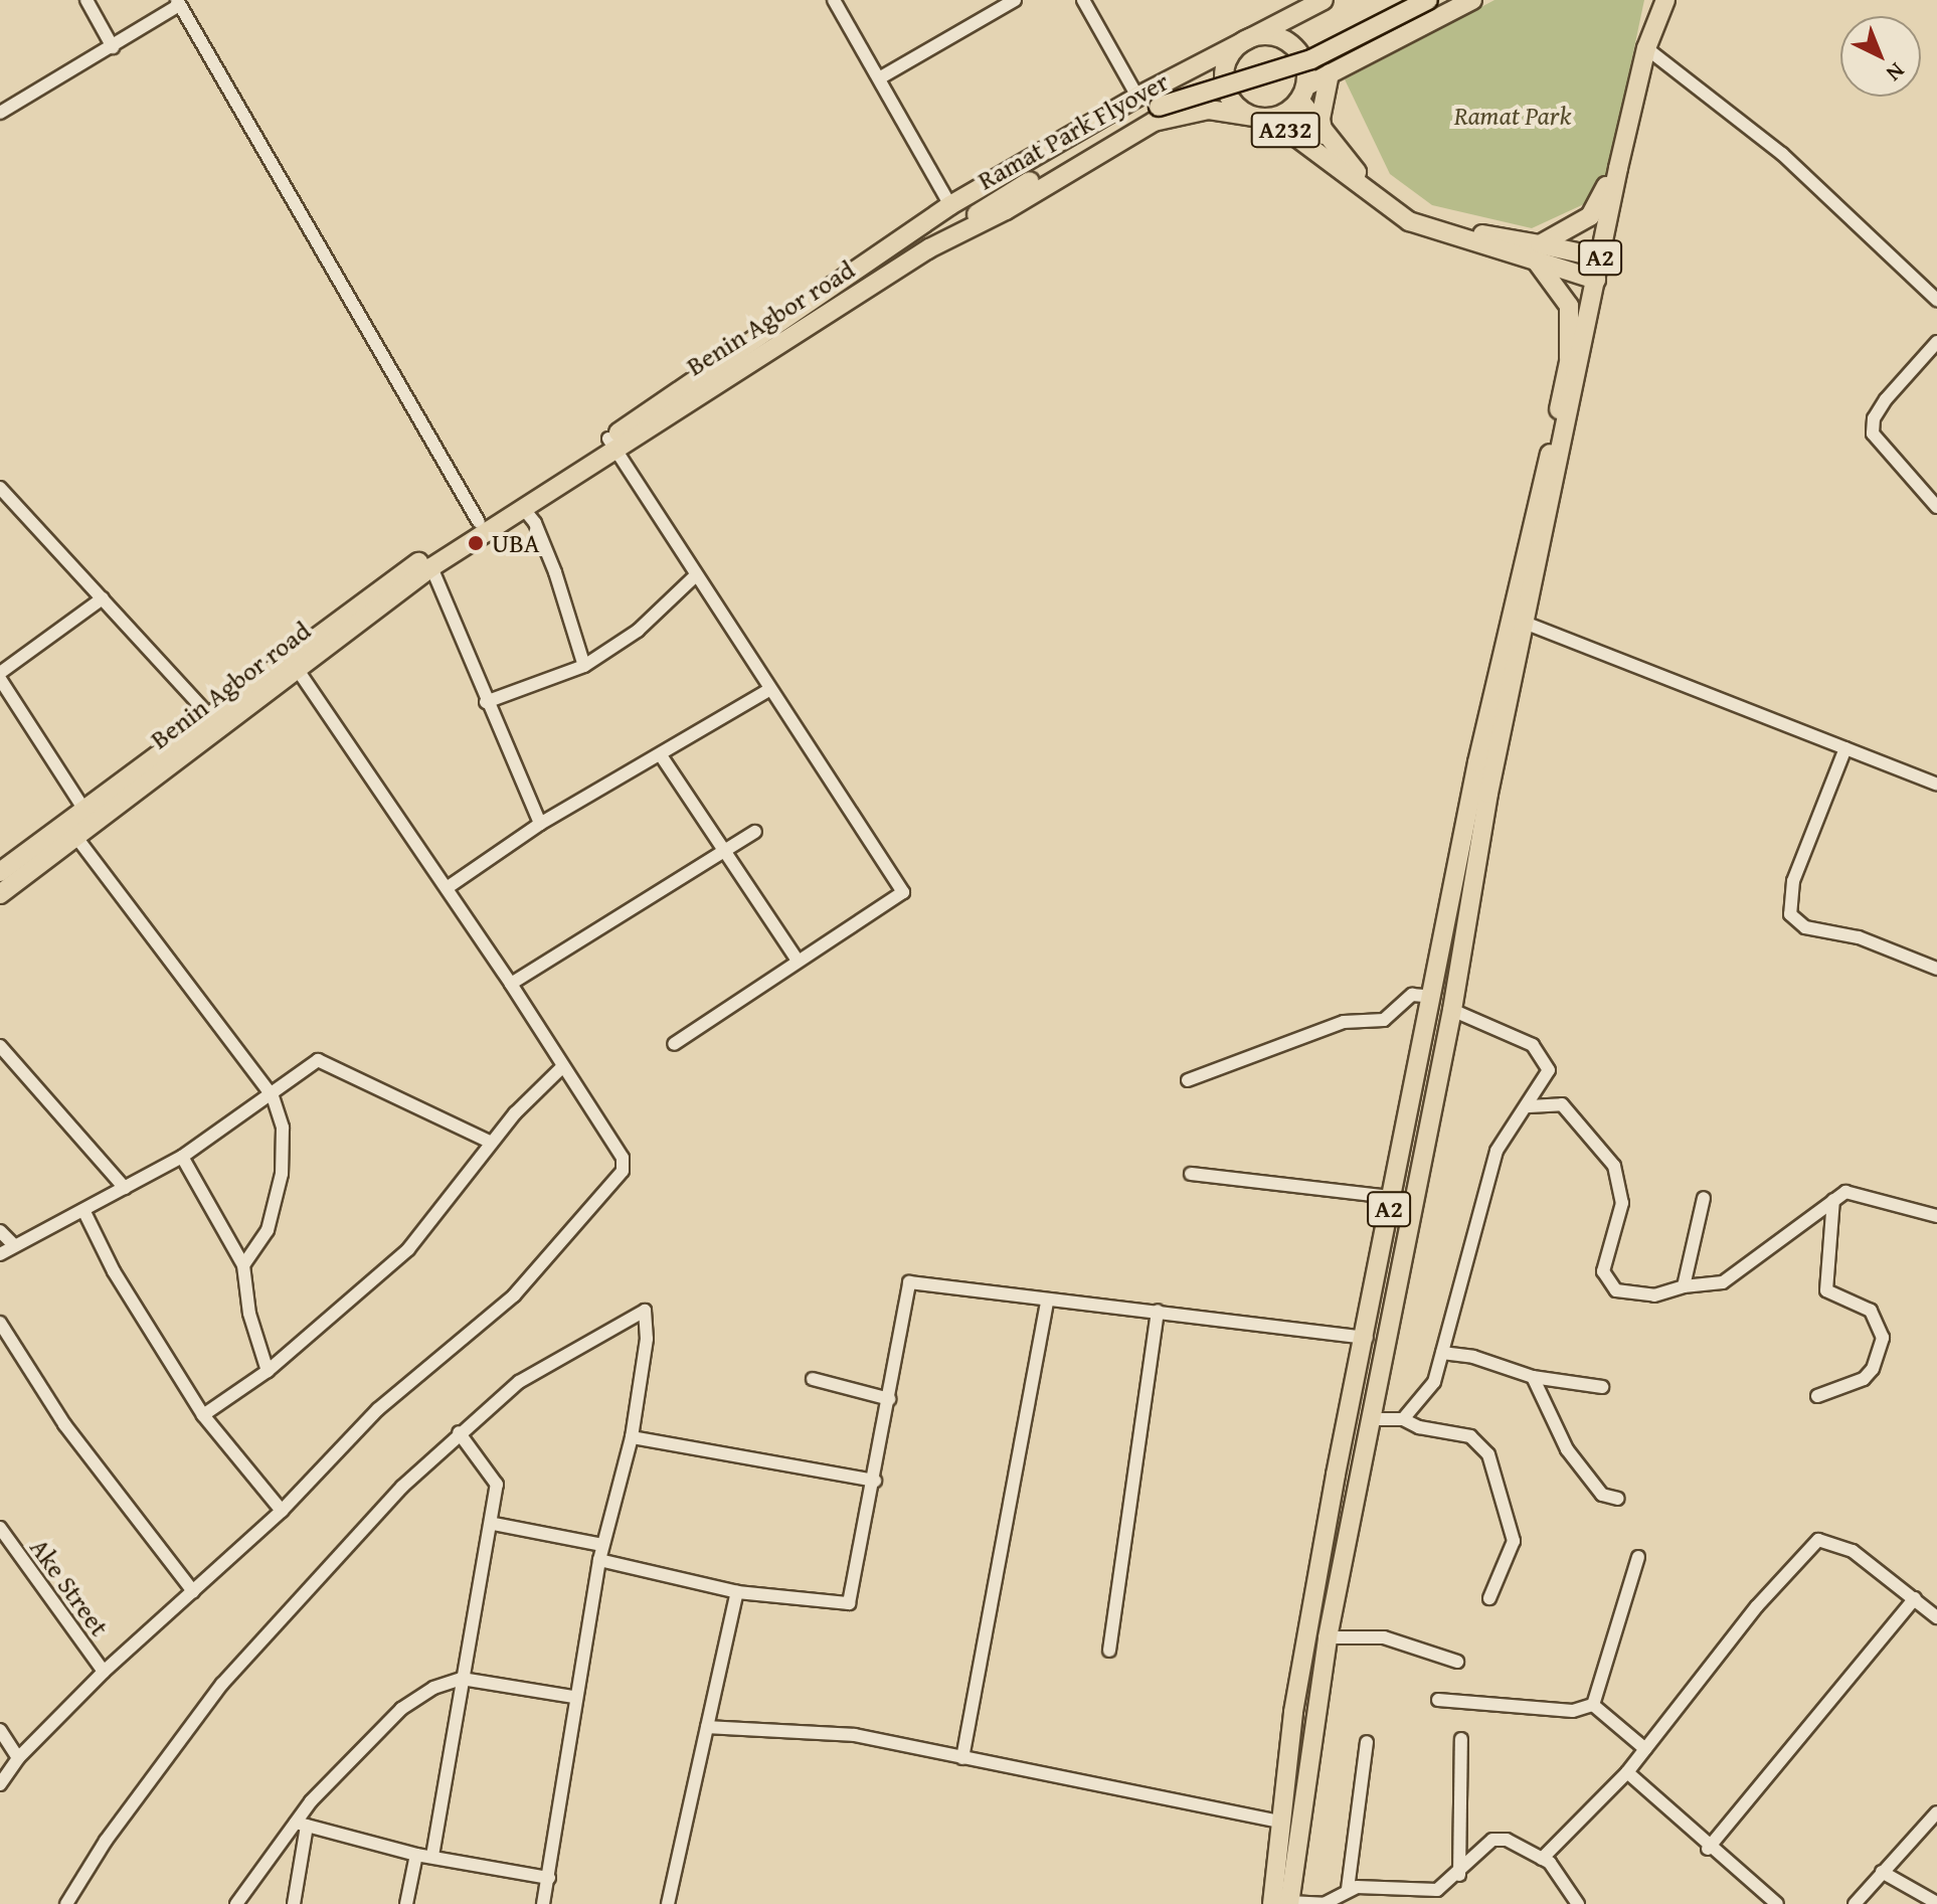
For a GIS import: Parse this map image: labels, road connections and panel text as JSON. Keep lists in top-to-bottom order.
{
  "streets": {
    "highway": [
      "A232",
      "Ramat Park Flyover",
      "A2",
      "Benin Agbor road"
    ],
    "street": ["Ake Street"]
  },
  "crossings": [
    ["Ramat Park Flyover", "Benin Agbor road"]
  ],
  "parks": ["Ramat Park"],
  "places": ["UBA"],
  "north": "bottom right"
}
